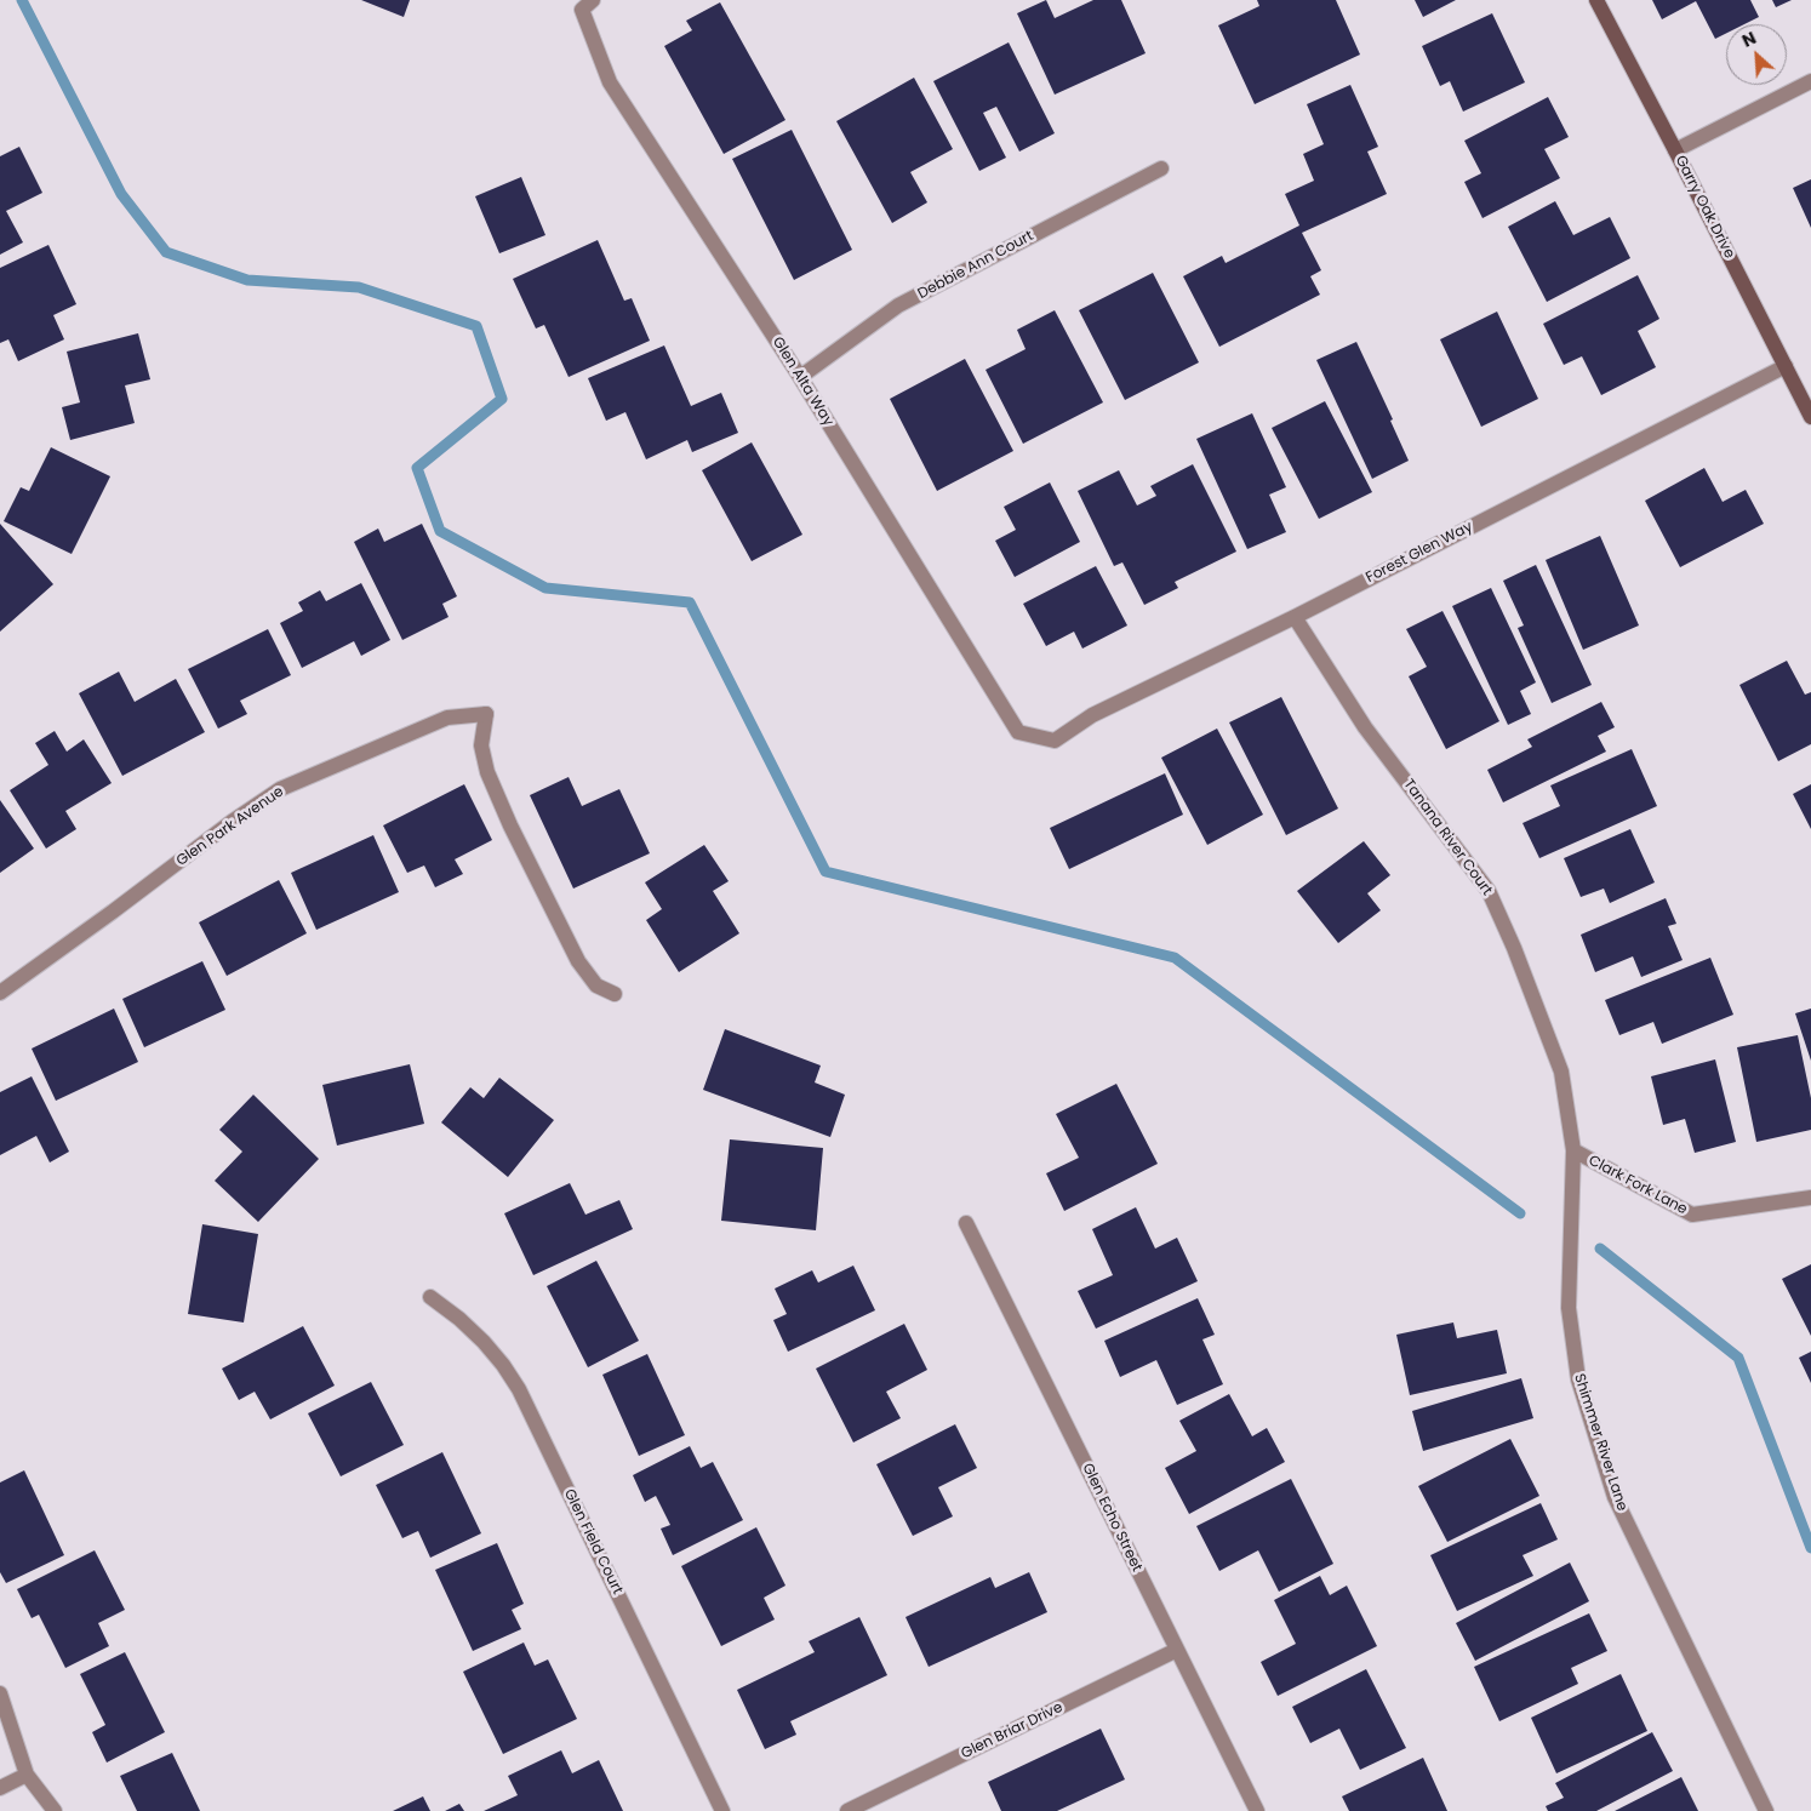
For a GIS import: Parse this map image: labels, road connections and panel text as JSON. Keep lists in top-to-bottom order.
{
  "streets": {
    "street": [
      "Garry Oak Drive",
      "Debbie Ann Court",
      "Glen Alta Way",
      "Forest Glen Way",
      "Glen Park Avenue",
      "Tanana River Court",
      "Clark Fork Lane",
      "Shimmer River Lane",
      "Glen Echo Street",
      "Glen Field Court",
      "Glen Briar Drive"
    ]
  },
  "crossings": [
    ["Garry Oak Drive", "Forest Glen Way"],
    ["Debbie Ann Court", "Glen Alta Way"],
    ["Glen Alta Way", "Forest Glen Way"],
    ["Forest Glen Way", "Tanana River Court"],
    ["Tanana River Court", "Clark Fork Lane"],
    ["Tanana River Court", "Shimmer River Lane"],
    ["Clark Fork Lane", "Shimmer River Lane"],
    ["Glen Echo Street", "Glen Briar Drive"]
  ],
  "north": "top left"
}
